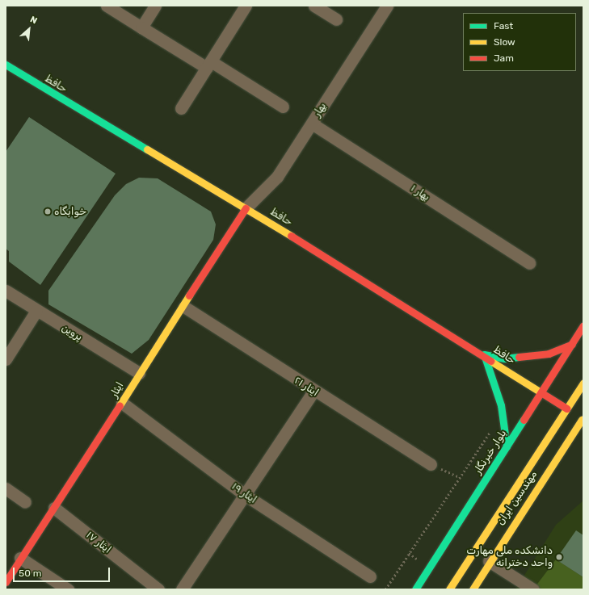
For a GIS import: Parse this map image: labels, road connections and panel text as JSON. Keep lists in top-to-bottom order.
{
  "streets": {
    "main road": [
      "حافظ",
      "ایثار",
      "بلوار خبرنگار",
      "مهندسین ایران"
    ],
    "street": [
      "بهار",
      "بهار ۱",
      "پروین",
      "ایثار ۲۱",
      "ایثار ۱۹",
      "ایثار ۱۷"
    ]
  },
  "crossings": [
    ["حافظ", "بهار"],
    ["حافظ", "ایثار"],
    ["حافظ", "بلوار خبرنگار"],
    ["بهار", "بهار ۱"],
    ["بهار", "ایثار"],
    ["پروین", "ایثار"],
    ["ایثار ۲۱", "ایثار"],
    ["ایثار", "ایثار ۱۹"],
    ["ایثار", "ایثار ۱۷"]
  ],
  "places": ["خوابگاه", "دانشکده ملی مهارت واحد دخترانه"],
  "legend": ["Fast", "Slow", "Jam"],
  "scale_bar": "50 m",
  "north": "top right"
}
